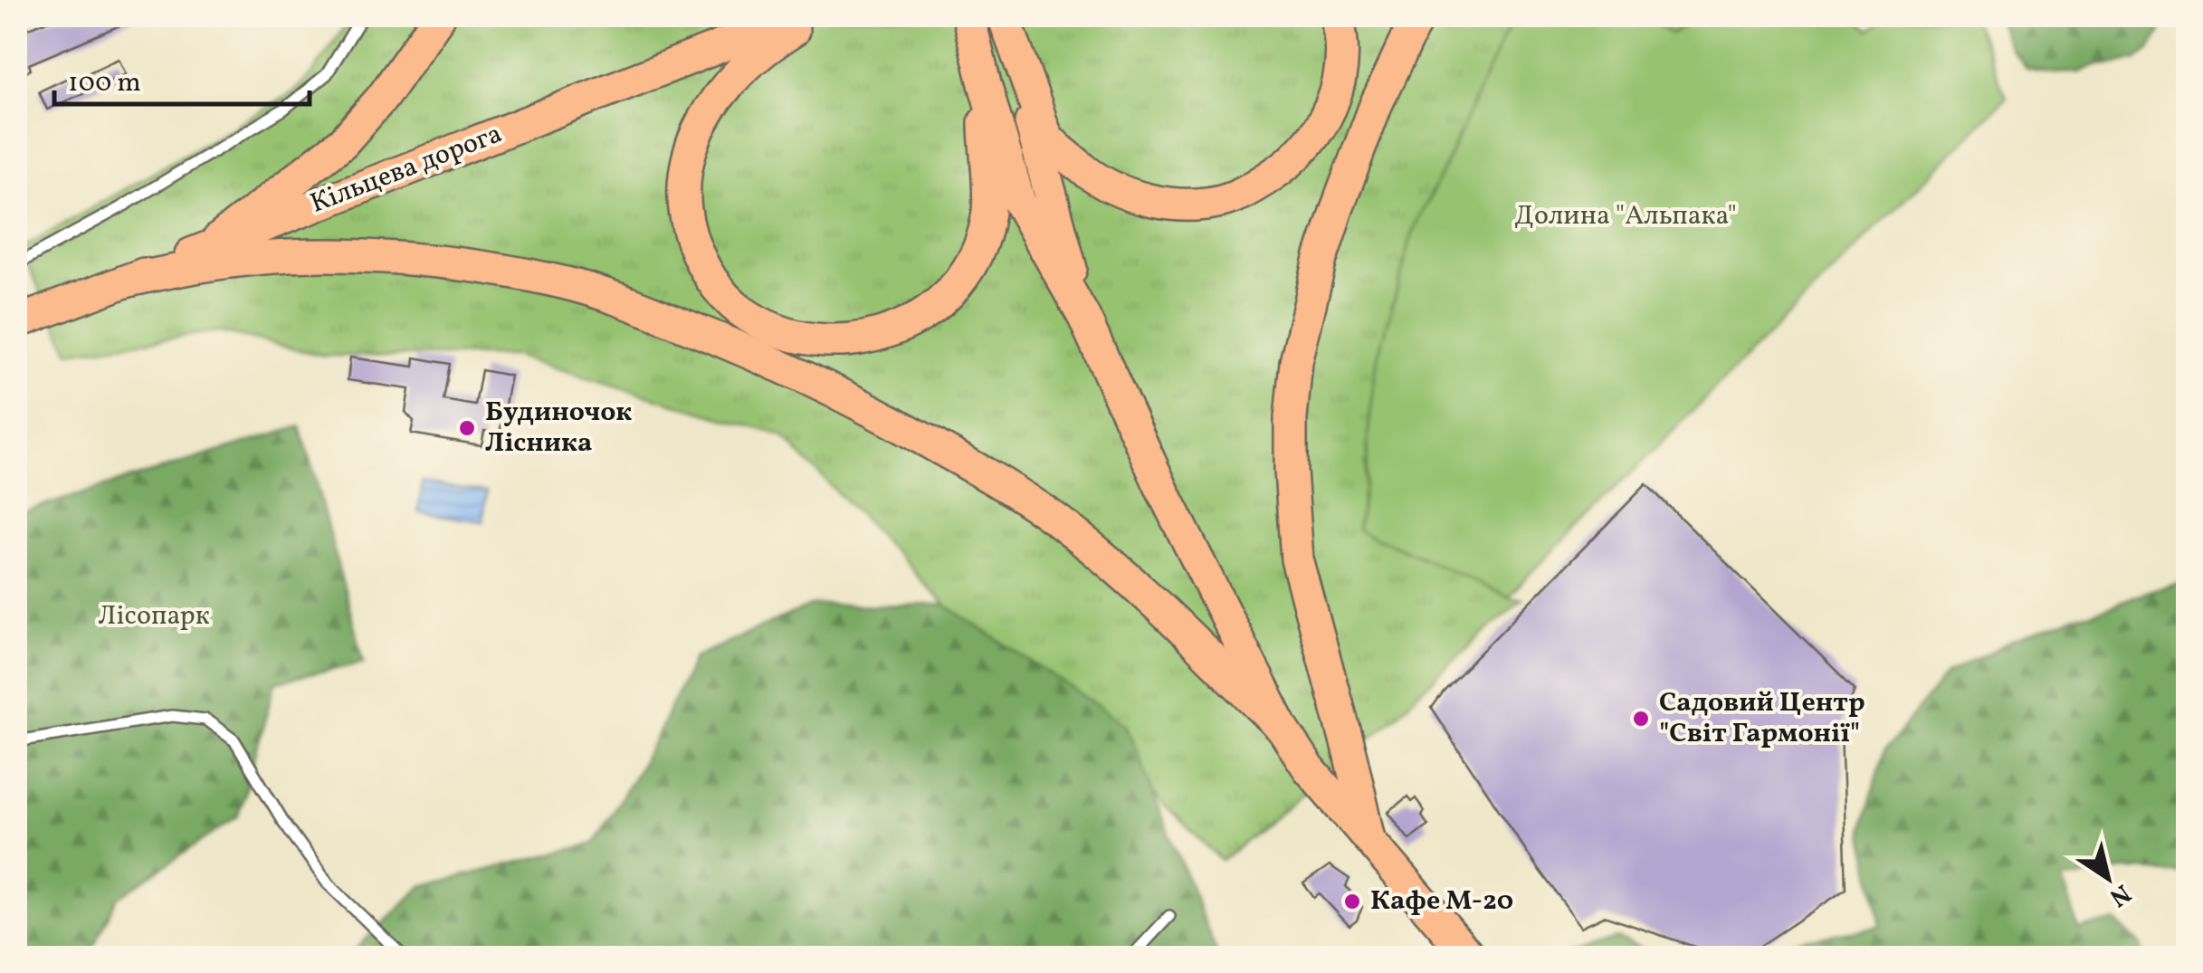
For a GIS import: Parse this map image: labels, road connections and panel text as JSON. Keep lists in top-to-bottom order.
{
  "streets": {
    "main road": ["Кільцева дорога"]
  },
  "parks": ["Долина \"Альпака\"", "Лісопарк"],
  "places": ["Будиночок Лісника", "Садовий Центр \"Світ Гармонії\"", "Кафе М-20"],
  "scale_bar": "100 m",
  "north": "bottom right"
}
